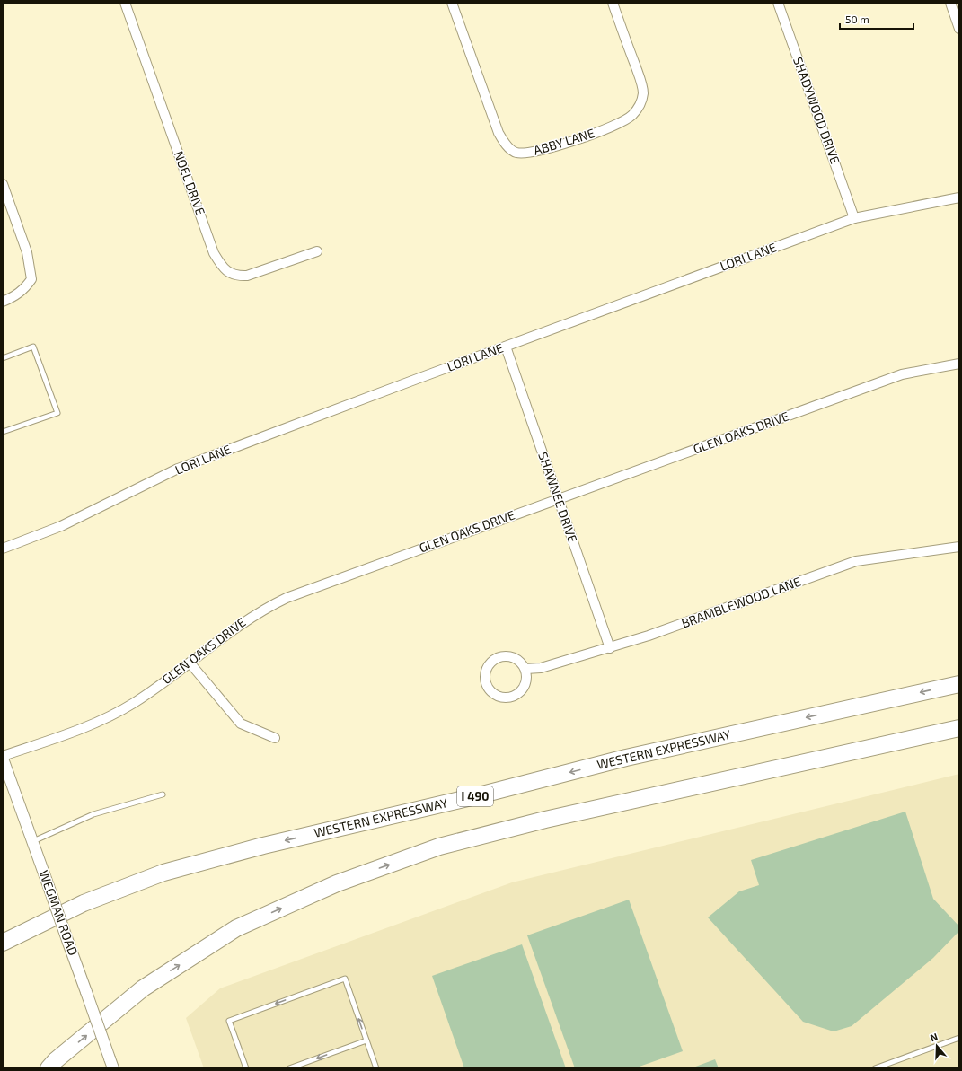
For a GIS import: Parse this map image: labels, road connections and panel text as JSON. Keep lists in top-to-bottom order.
{
  "streets": {
    "highway": ["WESTERN EXPRESSWAY", "I 490"],
    "street": [
      "SHADYWOOD DRIVE",
      "ABBY LANE",
      "NOEL DRIVE",
      "LORI LANE",
      "GLEN OAKS DRIVE",
      "SHAWNEE DRIVE",
      "BRAMBLEWOOD LANE",
      "WEGMAN ROAD"
    ]
  },
  "crossings": [
    ["SHADYWOOD DRIVE", "LORI LANE"],
    ["LORI LANE", "SHAWNEE DRIVE"],
    ["GLEN OAKS DRIVE", "SHAWNEE DRIVE"],
    ["GLEN OAKS DRIVE", "WEGMAN ROAD"],
    ["SHAWNEE DRIVE", "BRAMBLEWOOD LANE"]
  ],
  "scale_bar": "50 m",
  "north": "top"
}
